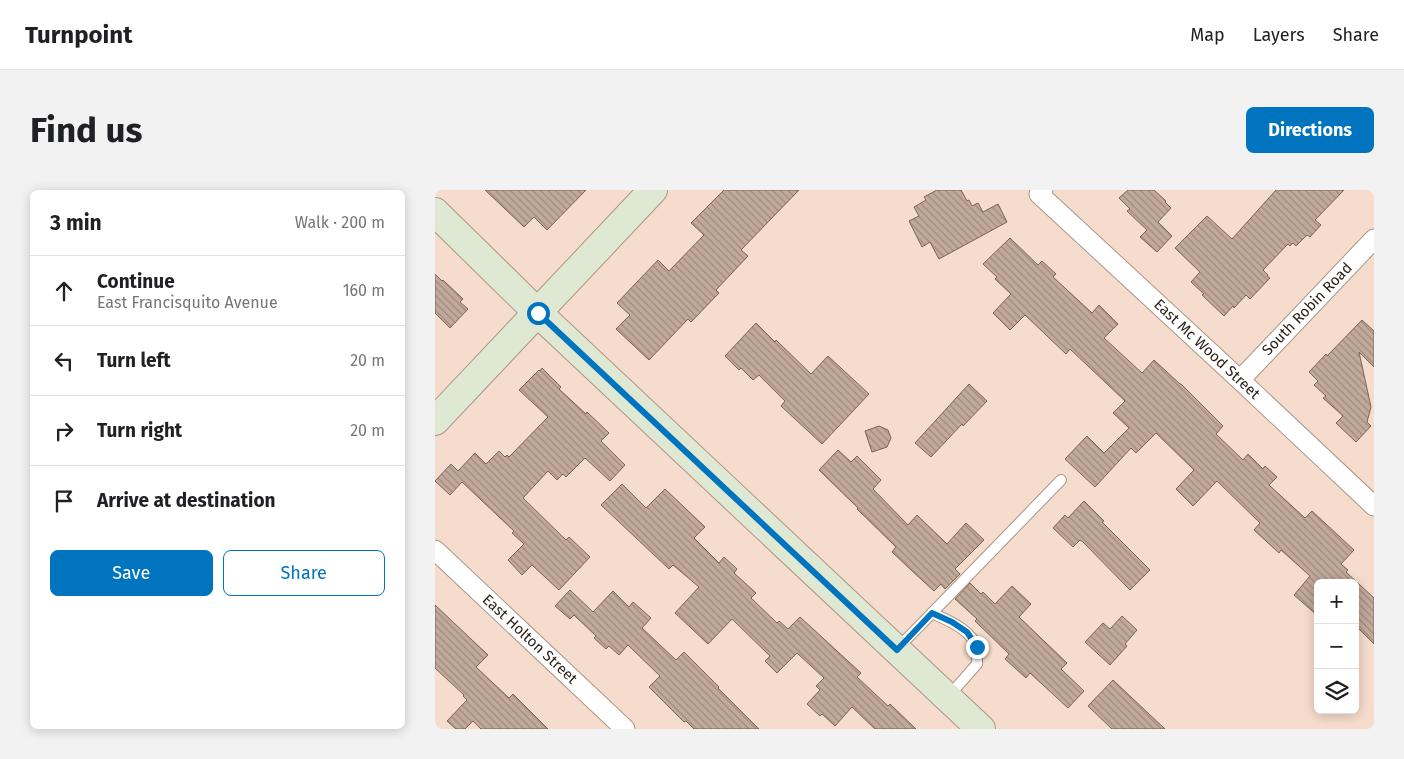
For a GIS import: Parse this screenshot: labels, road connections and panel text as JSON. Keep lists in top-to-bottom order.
{
  "streets": {
    "street": ["South Robin Road", "East Mc Wood Street", "East Holton Street"]
  },
  "crossings": [
    ["South Robin Road", "East Mc Wood Street"]
  ],
  "page": {
    "header": "Turnpoint",
    "nav": ["Map", "Layers", "Share"],
    "buttons": [
      "Directions",
      ["Save", "Share"]
    ],
    "title": "Find us",
    "heading": ["3 min", "Walk · 200 m"],
    "list": [
      ["Continue", "East Francisquito Avenue", "160 m"],
      ["Turn left", "20 m"],
      ["Turn right", "20 m"],
      "Arrive at destination"
    ],
    "map_buttons": ["+", "−"]
  }
}
